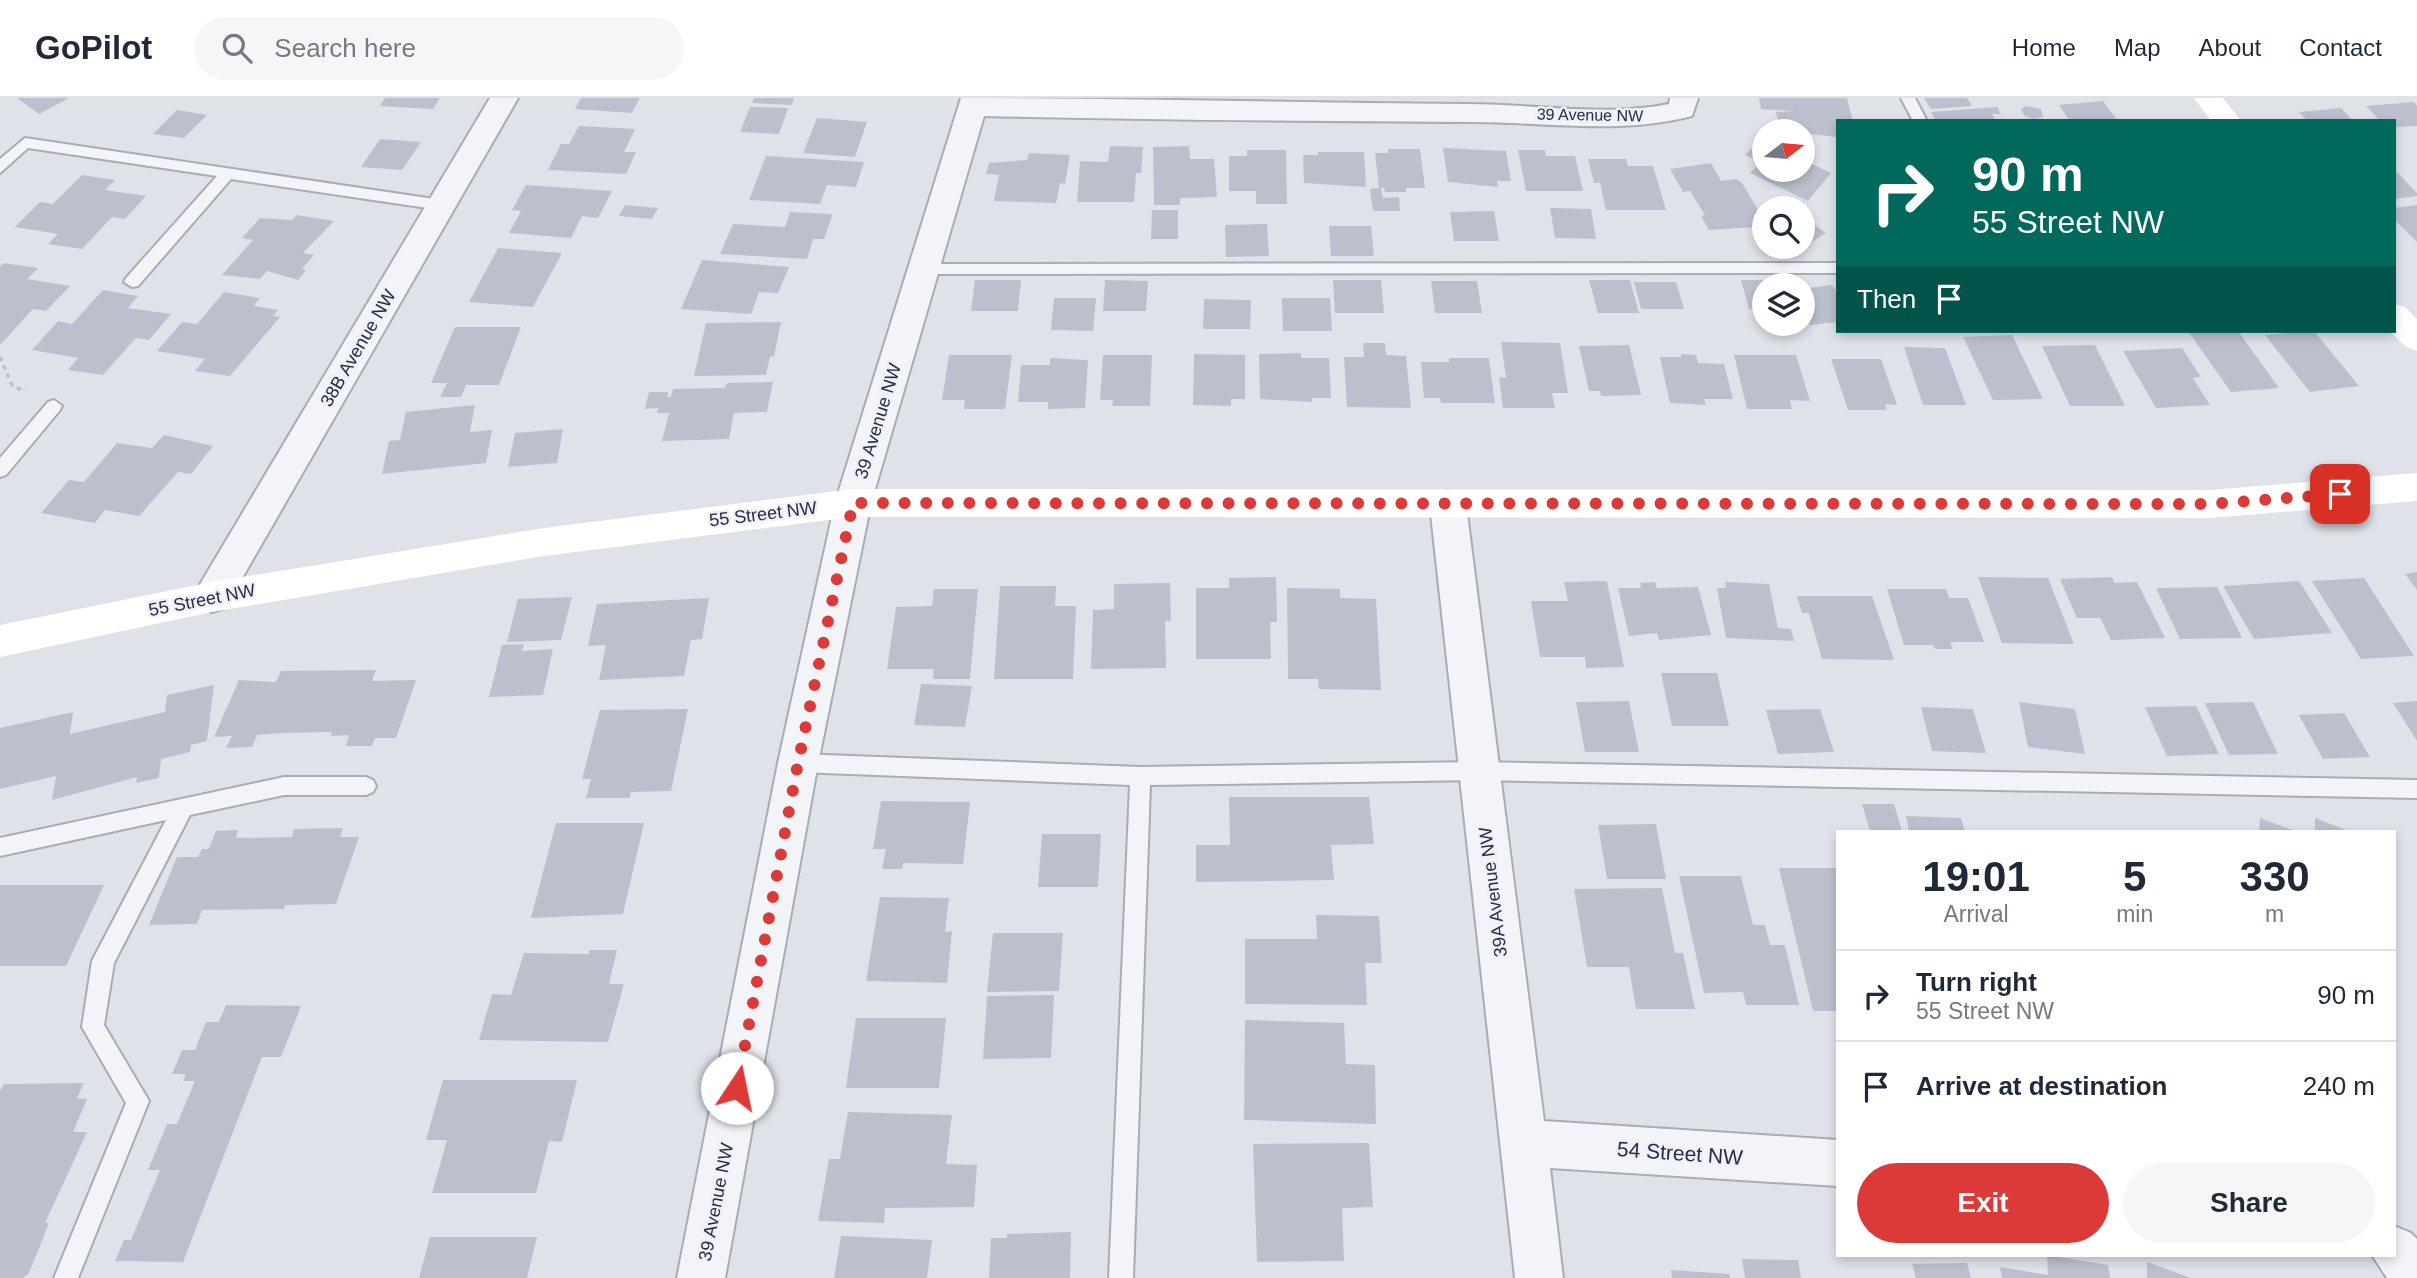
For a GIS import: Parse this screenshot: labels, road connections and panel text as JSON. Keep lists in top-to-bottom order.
{
  "streets": {
    "street": [
      "39 Avenue NW",
      "38B Avenue NW",
      "55 Street NW",
      "39A Avenue NW",
      "54 Street NW"
    ]
  },
  "crossings": [
    ["39 Avenue NW", "55 Street NW"],
    ["38B Avenue NW", "55 Street NW"],
    ["55 Street NW", "39A Avenue NW"],
    ["39A Avenue NW", "54 Street NW"]
  ],
  "north": "right",
  "page": {
    "header": "GoPilot",
    "search": "Search here",
    "nav": [
      "Home",
      "Map",
      "About",
      "Contact"
    ],
    "turn": ["90 m", "55 Street NW"],
    "then": "Then",
    "eta": [
      "19:01",
      "Arrival",
      "5",
      "min",
      "330",
      "m"
    ],
    "list": [
      {
        "name": "Turn right",
        "note": "55 Street NW",
        "value": "90 m"
      },
      {
        "name": "Arrive at destination",
        "value": "240 m"
      }
    ],
    "buttons": ["Exit", "Share"]
  }
}
